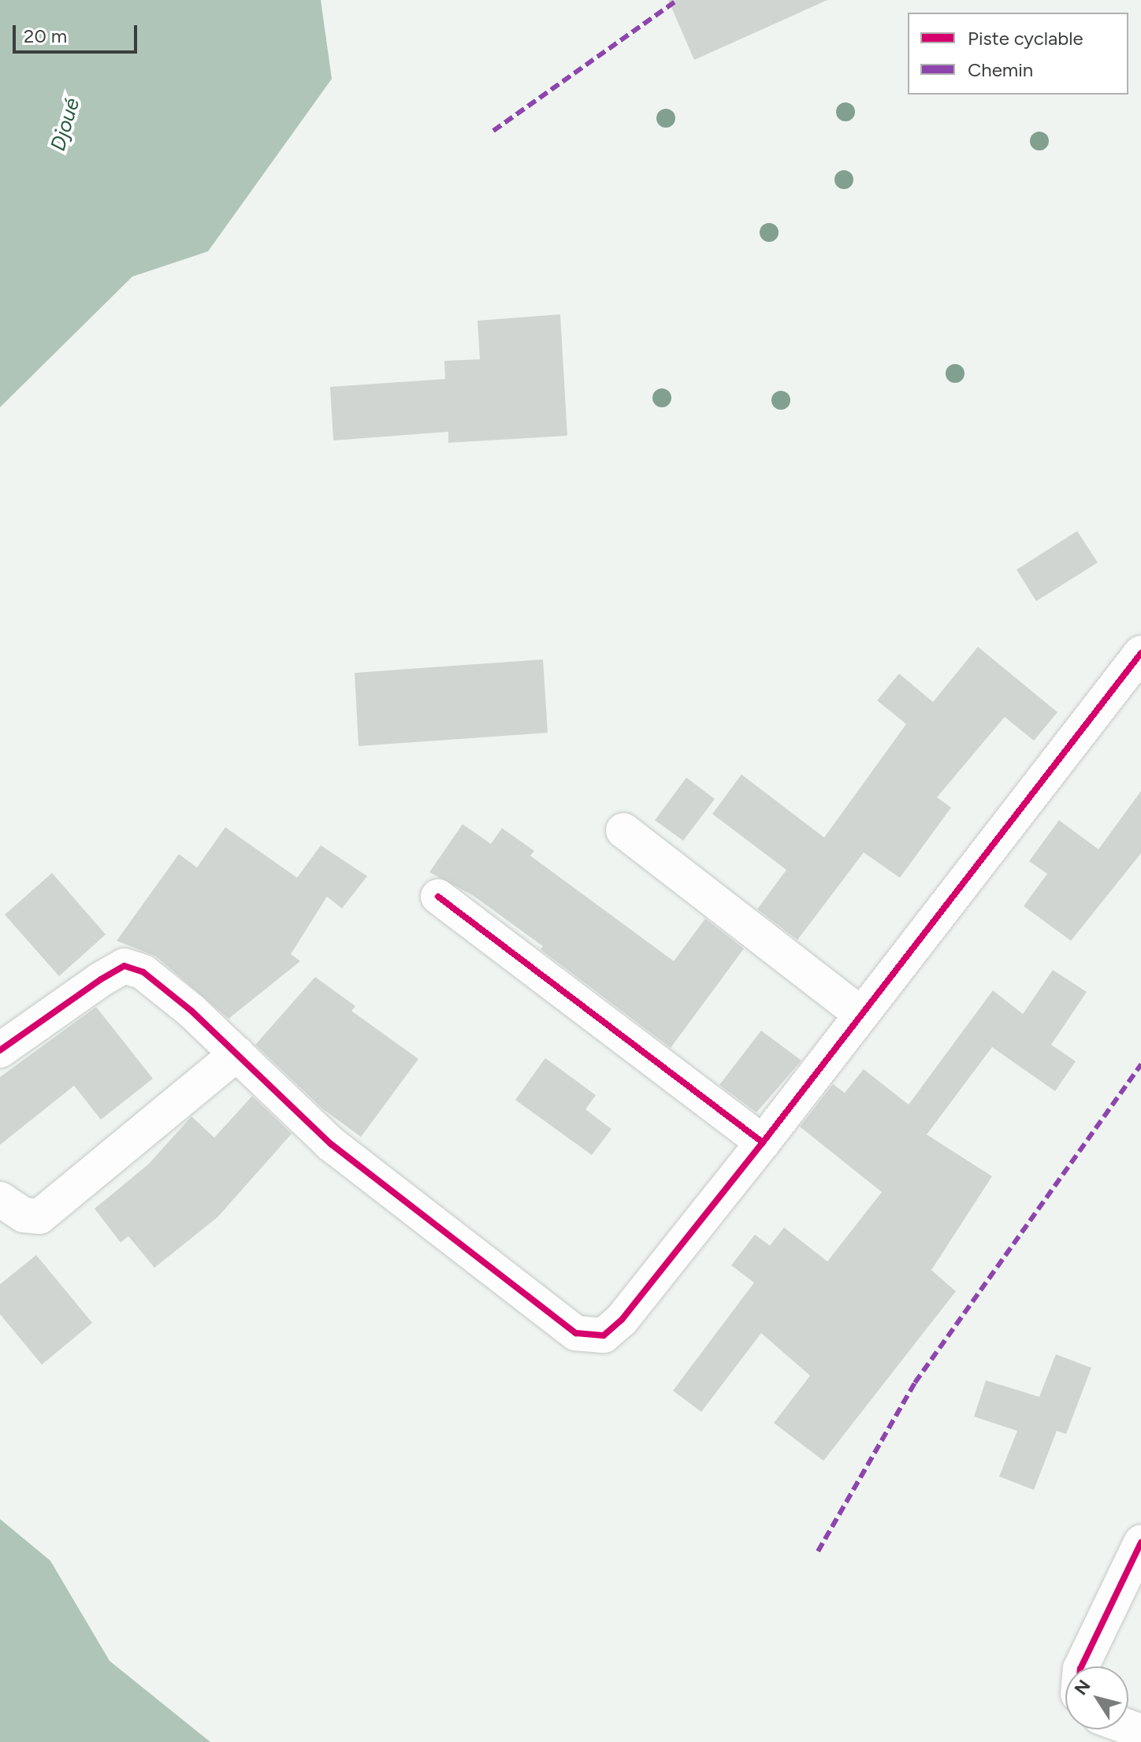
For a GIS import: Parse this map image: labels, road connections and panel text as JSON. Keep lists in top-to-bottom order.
{
  "water": ["Djoué"],
  "legend": ["Piste cyclable", "Chemin"],
  "scale_bar": "20 m",
  "north": "top left"
}
